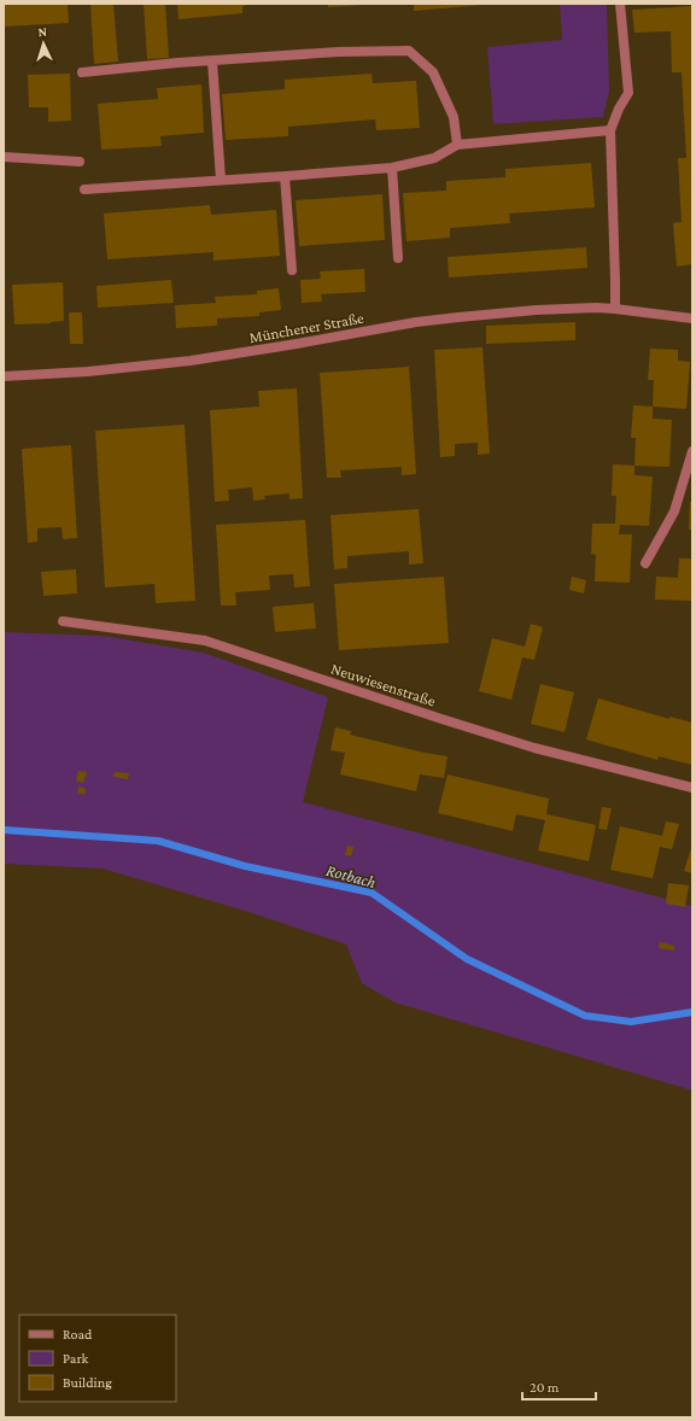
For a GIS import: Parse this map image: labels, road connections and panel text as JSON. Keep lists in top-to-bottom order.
{
  "streets": {
    "street": ["Münchener Straße", "Neuwiesenstraße"]
  },
  "water": ["Rotbach"],
  "legend": ["Road", "Park", "Building"],
  "scale_bar": "20 m",
  "north": "top"
}
